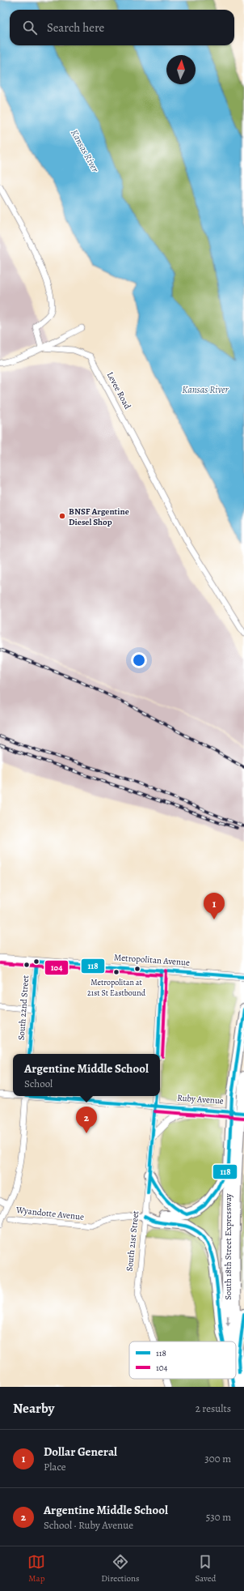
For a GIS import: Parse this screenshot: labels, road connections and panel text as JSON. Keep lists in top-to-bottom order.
{
  "streets": {
    "highway": ["South 18th Street Expressway"],
    "main road": ["Metropolitan Avenue", "Ruby Avenue", "South 21st Street"],
    "street": ["Levee Road", "South 22nd Street", "Wyandotte Avenue"]
  },
  "crossings": [
    ["Metropolitan Avenue", "South 22nd Street"],
    ["Ruby Avenue", "South 21st Street"],
    ["Wyandotte Avenue", "South 21st Street"]
  ],
  "water": ["Kansas River"],
  "places": ["BNSF Argentine Diesel Shop", "Metropolitan at 21st St Eastbound"],
  "lines": ["transit line 118", "transit line 104"],
  "legend": ["118", "104"],
  "north": "top",
  "page": {
    "search": "Search here",
    "pins": ["1", "2"],
    "popup": ["Argentine Middle School", "School"],
    "heading": ["Nearby", "2 results"],
    "list": [
      {
        "mark": "1",
        "name": "Dollar General",
        "note": "Place",
        "value": "300 m"
      },
      {
        "mark": "2",
        "name": "Argentine Middle School",
        "note": "School · Ruby Avenue",
        "value": "530 m"
      }
    ],
    "nav": ["Map", "Directions", "Saved"]
  }
}
